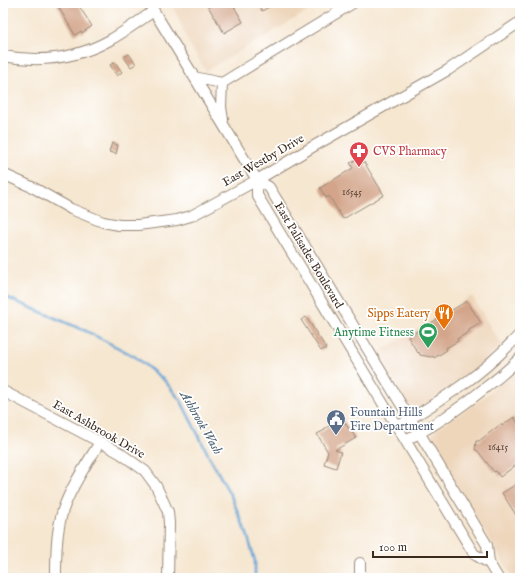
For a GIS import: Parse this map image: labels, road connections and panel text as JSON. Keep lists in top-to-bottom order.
{
  "streets": {
    "street": ["East Westby Drive", "East Palisades Boulevard", "East Ashbrook Drive"]
  },
  "crossings": [
    ["East Westby Drive", "East Palisades Boulevard"]
  ],
  "water": ["Ashbrook Wash"],
  "places": {
    "pharmacy": ["CVS Pharmacy"],
    "restaurant": ["Sipps Eatery"],
    "sports": ["Anytime Fitness"],
    "public building": ["Fountain Hills Fire Department"]
  },
  "house_numbers": ["16545", "16415"],
  "scale_bar": "100 m"
}
